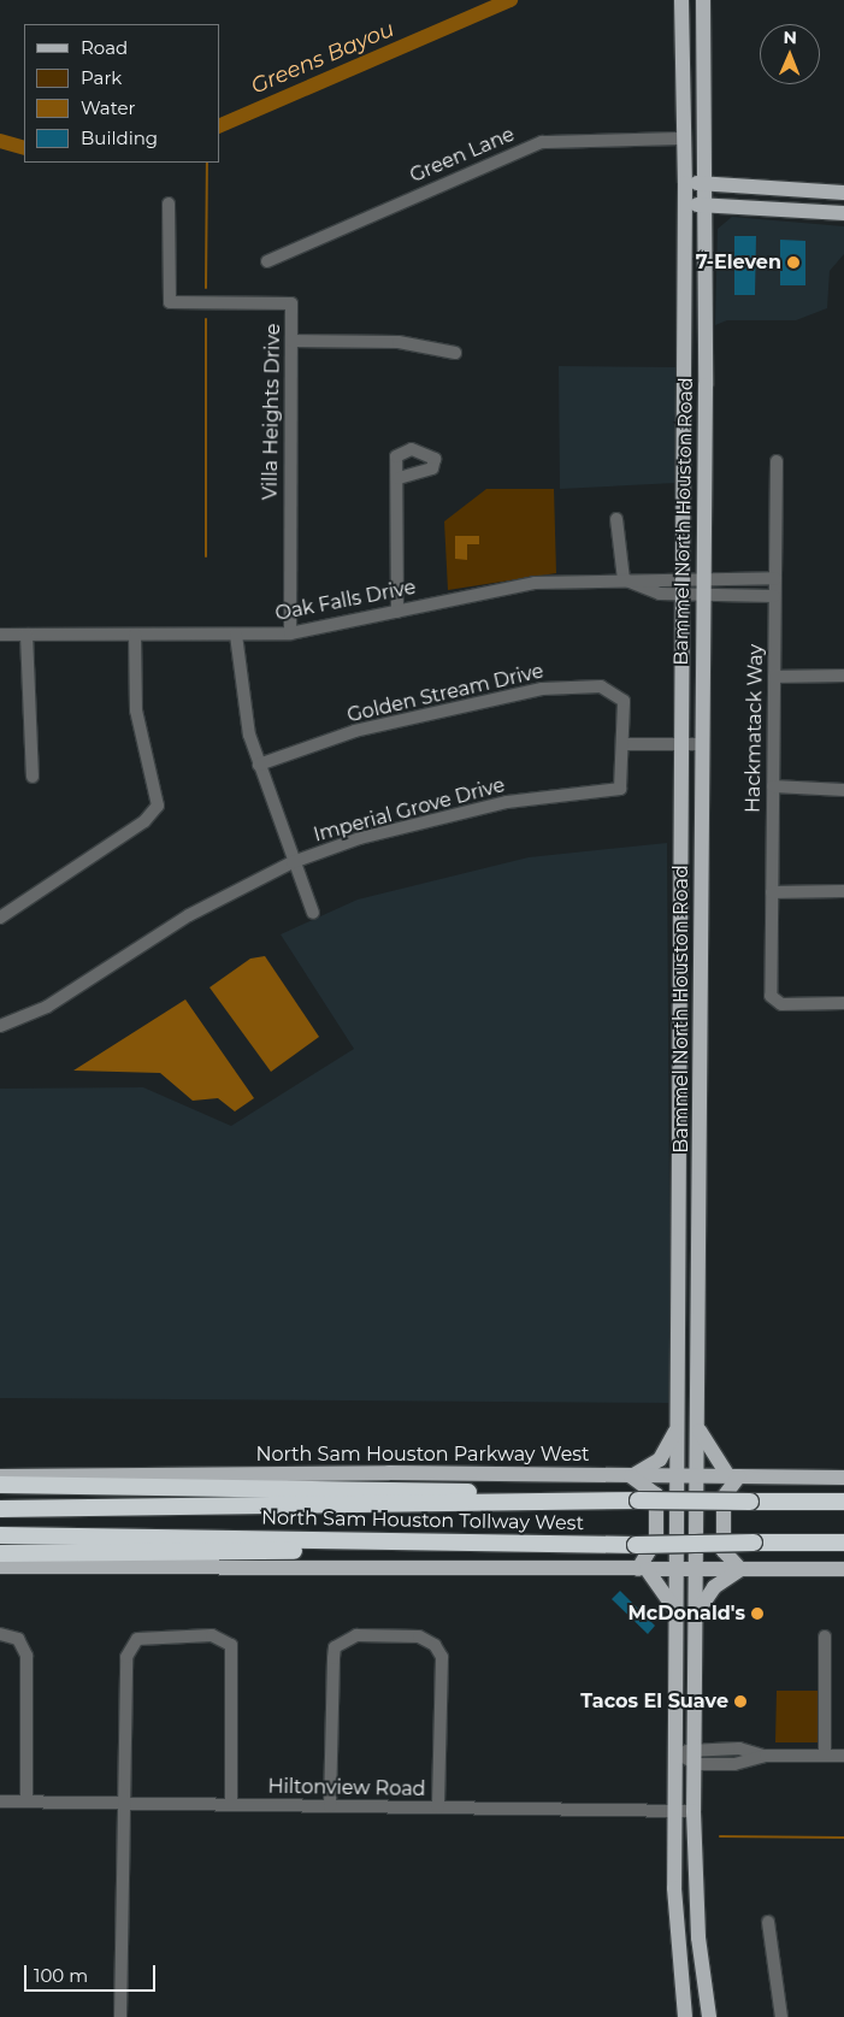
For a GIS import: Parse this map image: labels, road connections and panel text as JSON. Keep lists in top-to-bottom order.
{
  "streets": {
    "highway": ["North Sam Houston Tollway West"],
    "main road": ["Bammel North Houston Road", "North Sam Houston Parkway West"],
    "street": [
      "Green Lane",
      "Villa Heights Drive",
      "Oak Falls Drive",
      "Golden Stream Drive",
      "Hackmatack Way",
      "Imperial Grove Drive",
      "Hiltonview Road"
    ]
  },
  "crossings": [
    ["Green Lane", "Bammel North Houston Road"],
    ["Villa Heights Drive", "Oak Falls Drive"],
    ["Bammel North Houston Road", "Oak Falls Drive"],
    ["Bammel North Houston Road", "North Sam Houston Parkway West"],
    ["Bammel North Houston Road", "Hiltonview Road"],
    ["Oak Falls Drive", "Hackmatack Way"],
    ["Golden Stream Drive", "Imperial Grove Drive"]
  ],
  "water": ["Greens Bayou"],
  "places": ["7-Eleven", "McDonald's", "Tacos El Suave"],
  "legend": [
    "Road",
    "Park",
    "Water",
    "Building"
  ],
  "scale_bar": "100 m",
  "north": "top"
}
